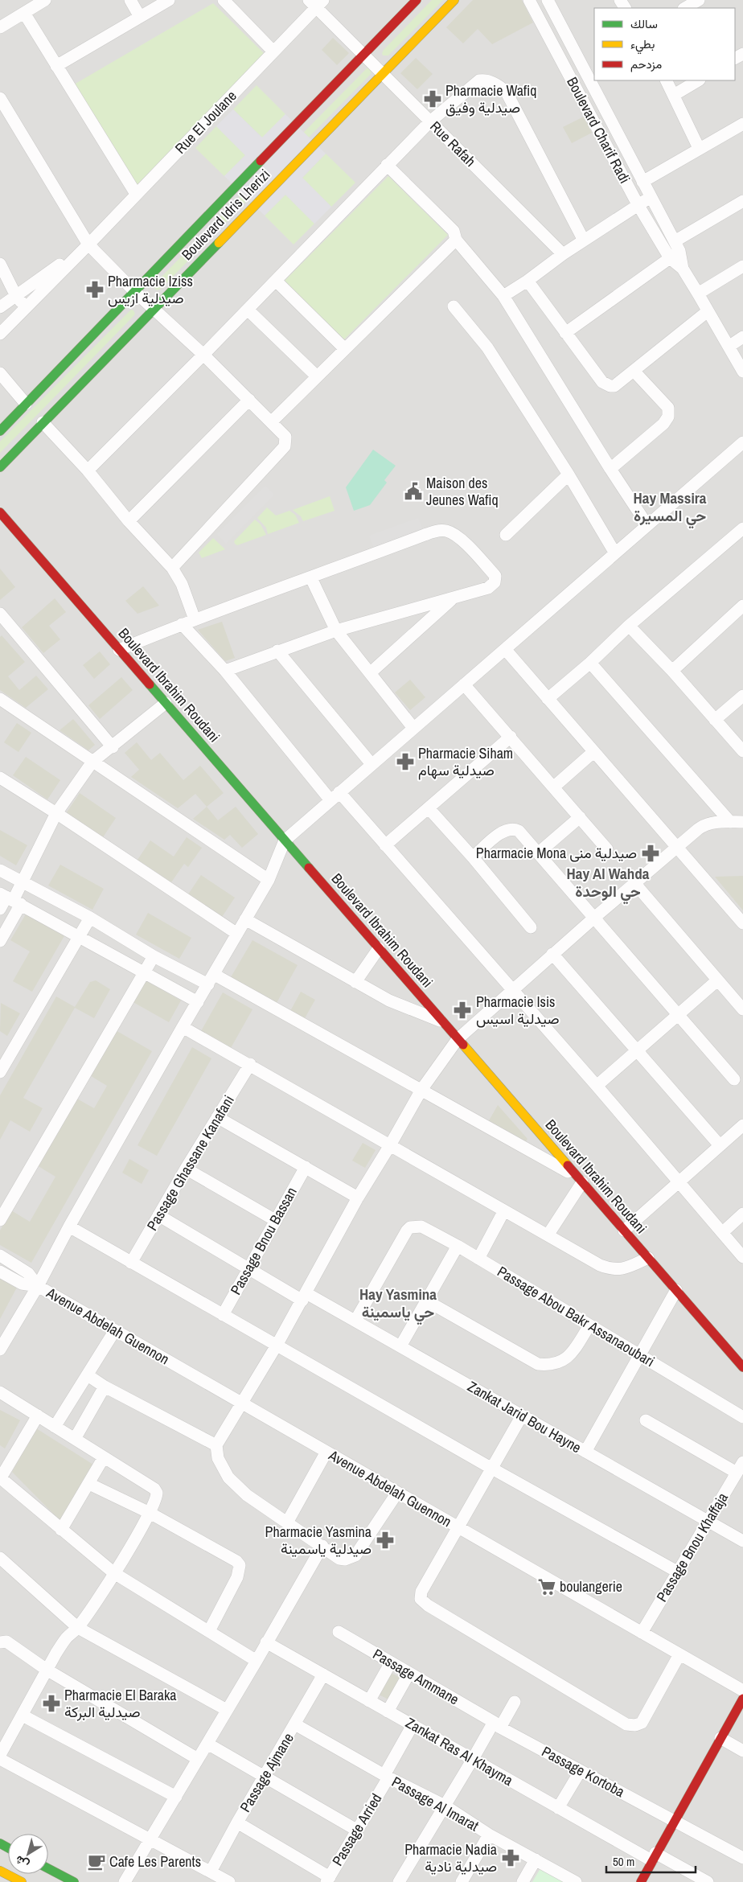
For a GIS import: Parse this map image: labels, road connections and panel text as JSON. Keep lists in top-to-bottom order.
{
  "streets": {
    "street": [
      "Rue El Joulane",
      "Boulevard Charif Radi",
      "Rue Rafah",
      "Boulevard Idris Lherizi",
      "Boulevard Ibrahim Roudani",
      "Passage Ghassane Kanafani",
      "Passage Bnou Bassan",
      "Passage Abou Bakr Assanaoubari",
      "Avenue Abdelah Guennon",
      "Zankat Jarid Bou Hayne",
      "Passage Bnou Khaffaja",
      "Passage Ammane",
      "Zankat Ras Al Khayma",
      "Passage Kortoba",
      "Passage Ajmane",
      "Passage Al Imarat",
      "Passage Arried"
    ]
  },
  "crossings": [
    ["Rue El Joulane", "Rue Rafah"],
    ["Rue Rafah", "Boulevard Idris Lherizi"],
    ["Passage Ghassane Kanafani", "Zankat Jarid Bou Hayne"],
    ["Passage Bnou Bassan", "Zankat Jarid Bou Hayne"],
    ["Passage Abou Bakr Assanaoubari", "Zankat Jarid Bou Hayne"],
    ["Avenue Abdelah Guennon", "Passage Bnou Khaffaja"],
    ["Zankat Jarid Bou Hayne", "Passage Bnou Khaffaja"],
    ["Passage Ammane", "Passage Kortoba"],
    ["Zankat Ras Al Khayma", "Passage Ajmane"],
    ["Zankat Ras Al Khayma", "Passage Arried"],
    ["Passage Ajmane", "Passage Al Imarat"],
    ["Passage Al Imarat", "Passage Arried"]
  ],
  "districts": ["Hay Massira حي المسيرة", "Hay Al Wahda حي الوحدة", "Hay Yasmina حي ياسمينة"],
  "places": {
    "pharmacy": [
      "Pharmacie Wafiq صيدلية وفيق",
      "Pharmacie Iziss صيدلية ازيس",
      "Pharmacie Siham صيدلية سهام",
      "Pharmacie Mona صيدلية منى",
      "Pharmacie Isis صيدلية اسيس",
      "Pharmacie Yasmina صيدلية ياسمينة",
      "Pharmacie El Baraka صيدلية البركة",
      "Pharmacie Nadia صيدلية نادية"
    ],
    "public building": ["Maison des Jeunes Wafiq"],
    "supermarket": ["boulangerie"],
    "cafe": ["Cafe Les Parents"]
  },
  "legend": ["سالك", "بطيء", "مزدحم"],
  "scale_bar": "50 m",
  "north": "bottom left"
}
